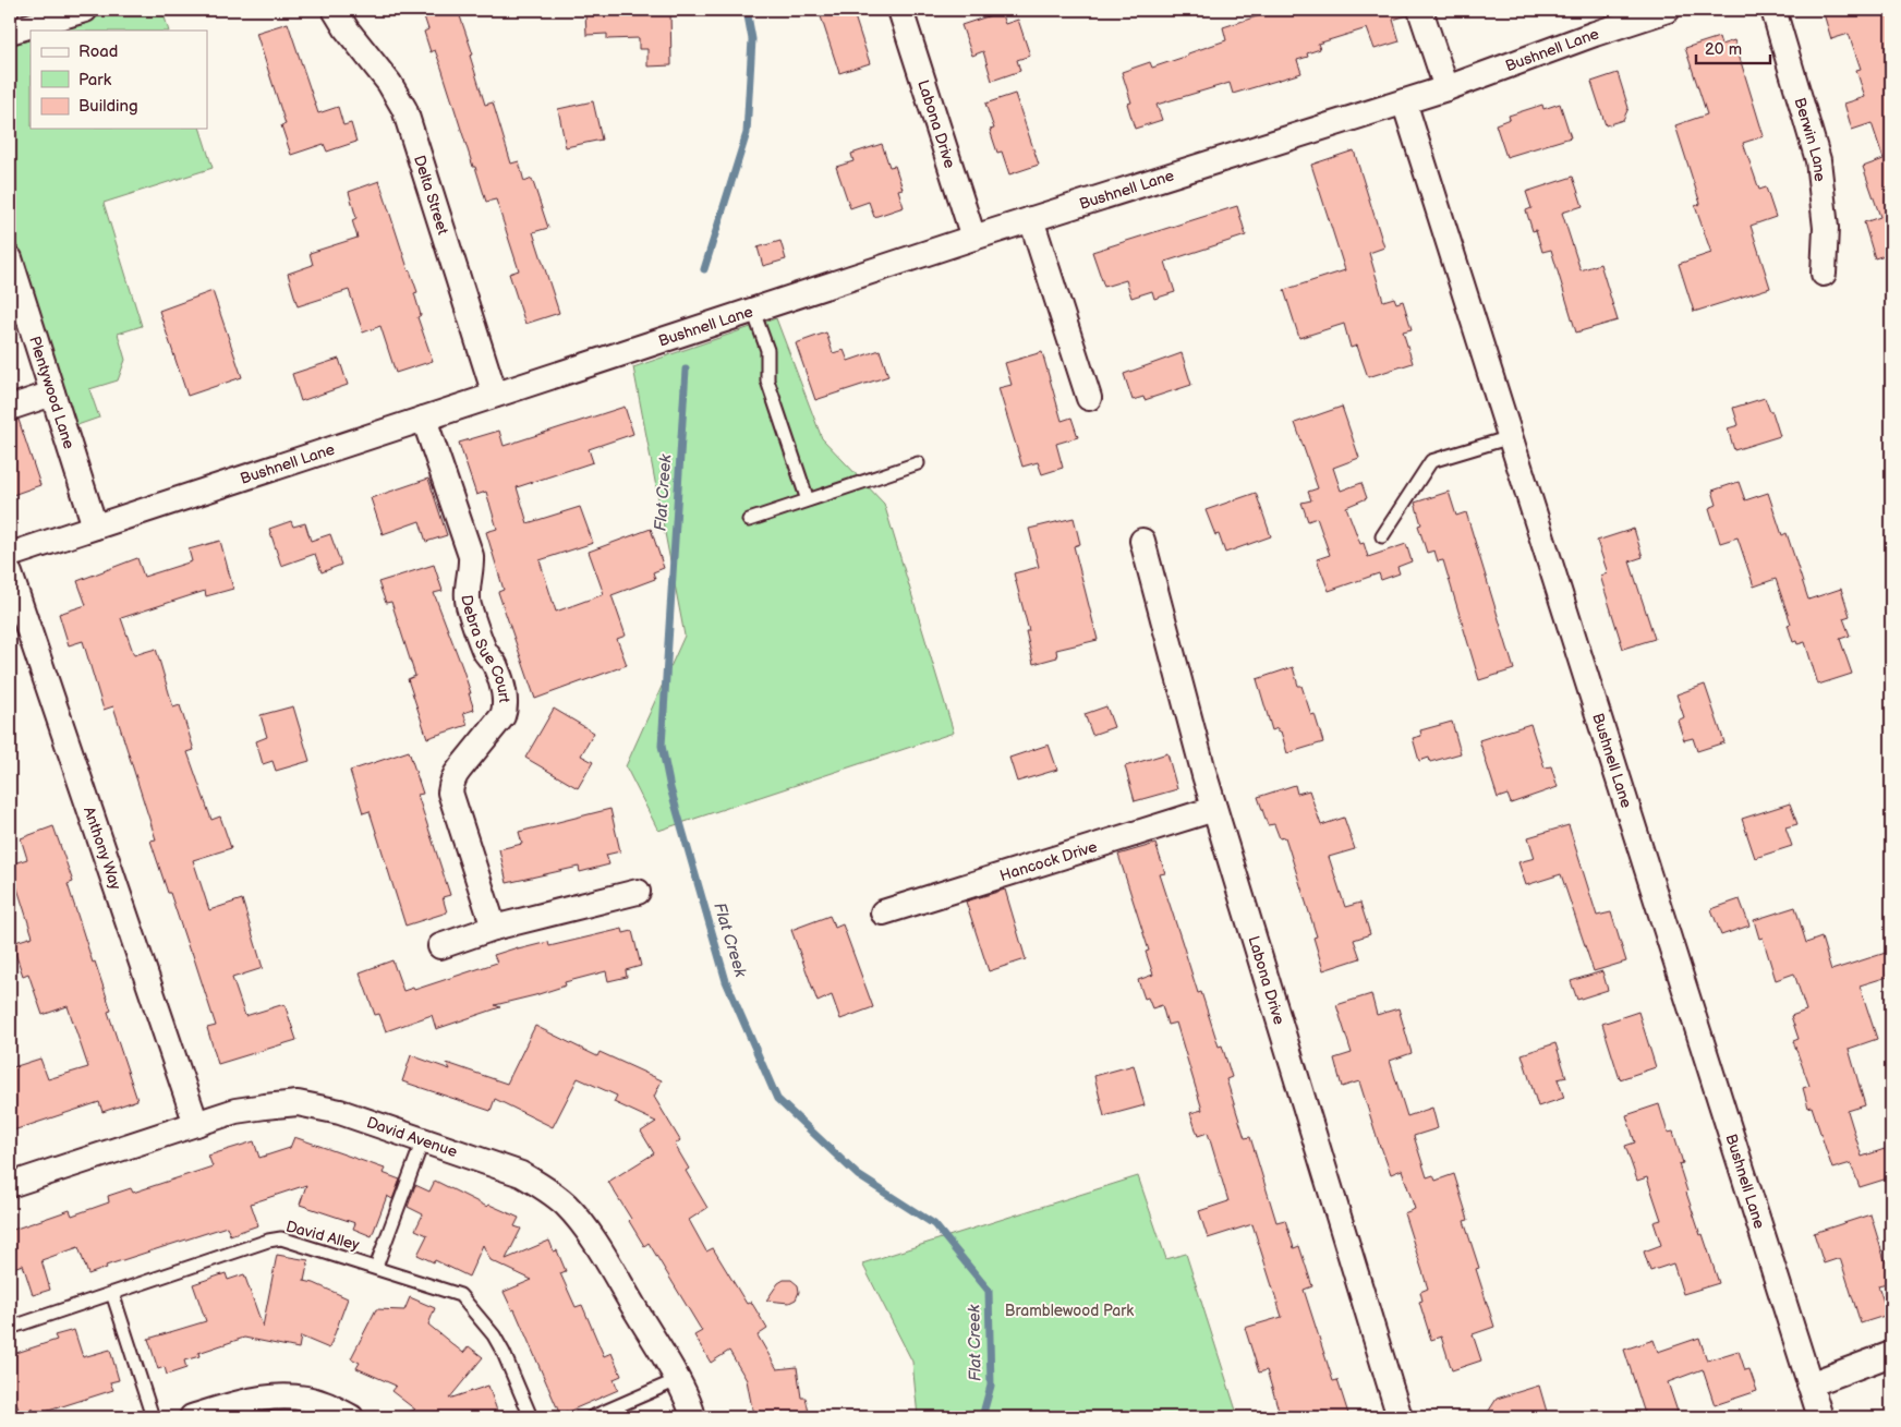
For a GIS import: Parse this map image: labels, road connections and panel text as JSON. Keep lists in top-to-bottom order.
{
  "streets": {
    "street": [
      "Bushnell Lane",
      "Labona Drive",
      "Berwin Lane",
      "Delta Street",
      "Plentywood Lane",
      "Debra Sue Court",
      "Anthony Way",
      "Hancock Drive",
      "David Avenue"
    ],
    "lane": ["David Alley"]
  },
  "crossings": [
    ["Bushnell Lane", "Labona Drive"],
    ["Bushnell Lane", "Delta Street"],
    ["Bushnell Lane", "Plentywood Lane"],
    ["Bushnell Lane", "Debra Sue Court"],
    ["Labona Drive", "Hancock Drive"],
    ["Anthony Way", "David Avenue"]
  ],
  "water": ["Flat Creek"],
  "parks": ["Bramblewood Park"],
  "legend": ["Road", "Park", "Building"],
  "scale_bar": "20 m"
}
